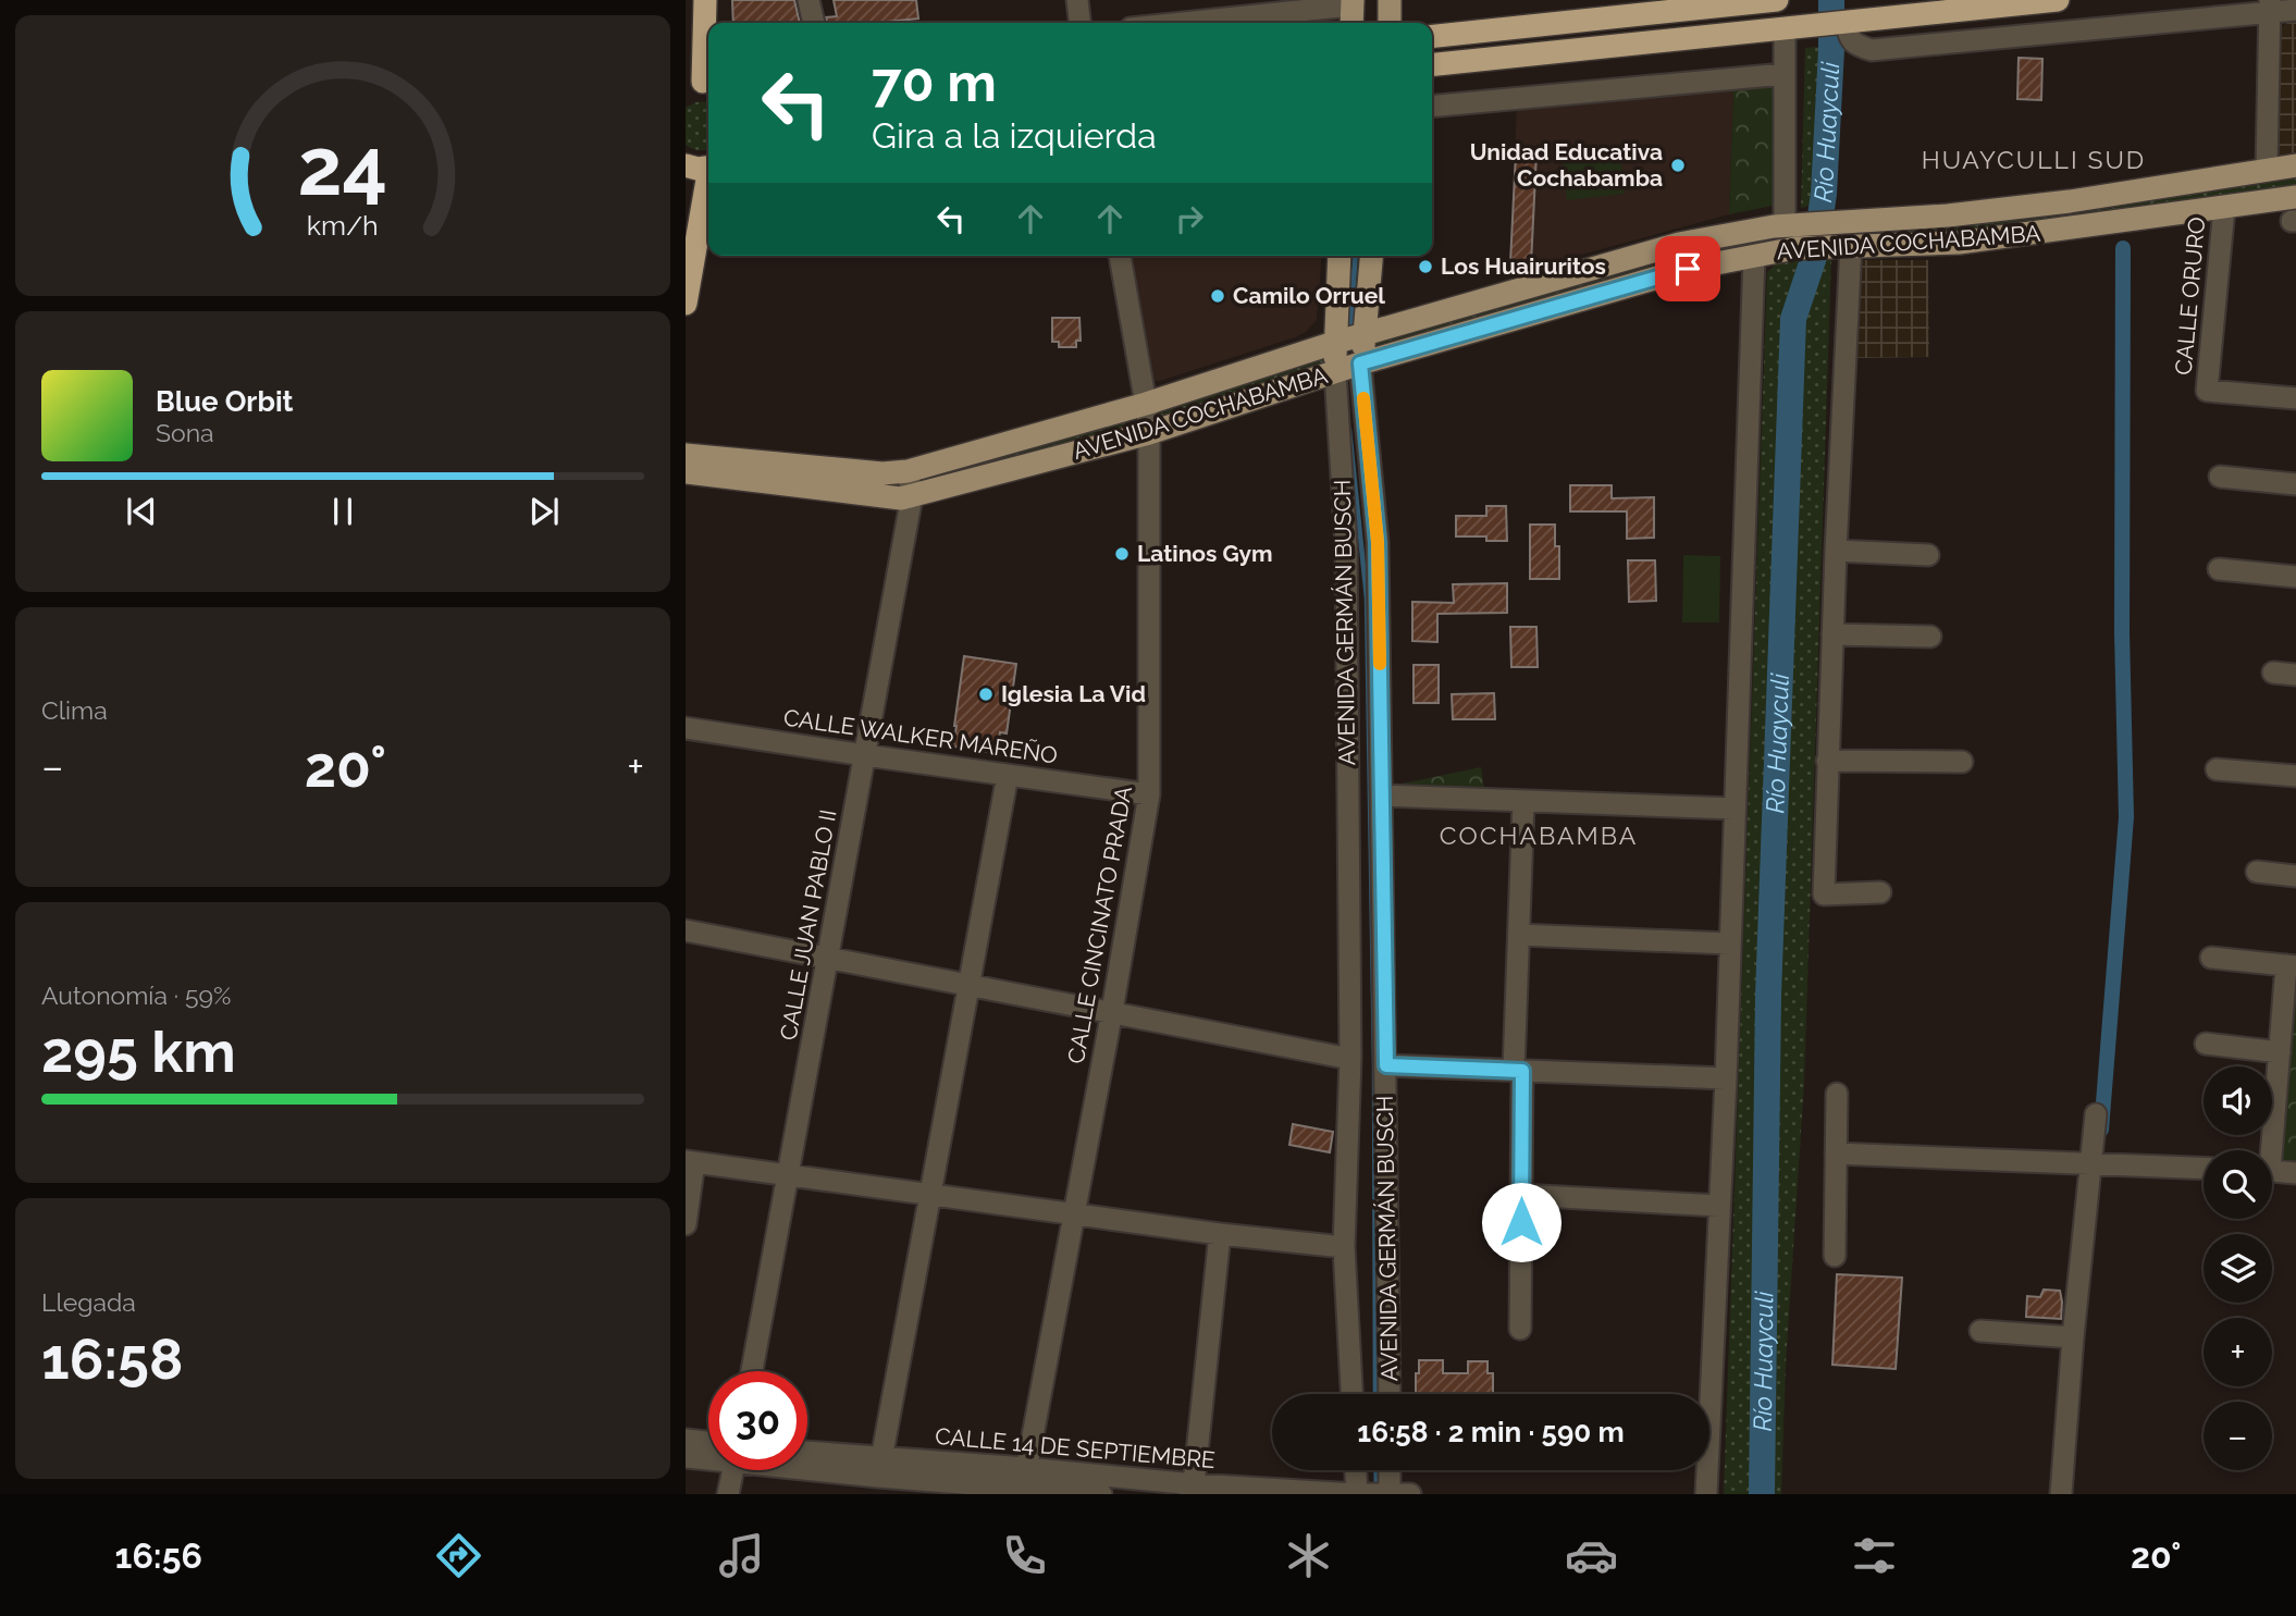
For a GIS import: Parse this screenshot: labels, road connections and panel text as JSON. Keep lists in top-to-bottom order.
{
  "streets": {
    "main road": ["AVENIDA COCHABAMBA", "AVENIDA GERMÁN BUSCH"],
    "street": [
      "CALLE ORURO",
      "CALLE WALKER MAREÑO",
      "CALLE JUAN PABLO II",
      "CALLE CINCINATO PRADA",
      "CALLE 14 DE SEPTIEMBRE"
    ]
  },
  "crossings": [
    ["AVENIDA COCHABAMBA", "CALLE ORURO"],
    ["AVENIDA COCHABAMBA", "AVENIDA GERMÁN BUSCH"],
    ["AVENIDA COCHABAMBA", "CALLE JUAN PABLO II"],
    ["AVENIDA COCHABAMBA", "CALLE CINCINATO PRADA"],
    ["CALLE WALKER MAREÑO", "CALLE JUAN PABLO II"],
    ["CALLE WALKER MAREÑO", "CALLE CINCINATO PRADA"],
    ["CALLE CINCINATO PRADA", "CALLE 14 DE SEPTIEMBRE"]
  ],
  "districts": ["HUAYCULLI SUD", "COCHABAMBA"],
  "water": ["Río Huayculi"],
  "places": [
    "Unidad Educativa Cochabamba",
    "Los Huairuritos",
    "Camilo Orruel",
    "Latinos Gym",
    "Iglesia La Vid"
  ],
  "page": {
    "turn": ["70 m", "Gira a la izquierda"],
    "song": ["Blue Orbit", "Sona"],
    "tile": [
      "Clima",
      ["Autonomía · 59%", "295 km"],
      ["Llegada", "16:58"]
    ],
    "heat": ["−", "20°", "+"],
    "map_buttons": ["+", "−"],
    "limit": "30",
    "trip": "16:58 · 2 min · 590 m",
    "tabs": ["16:56", "20°"],
    "gauge": ["24", "km/h"]
  }
}
